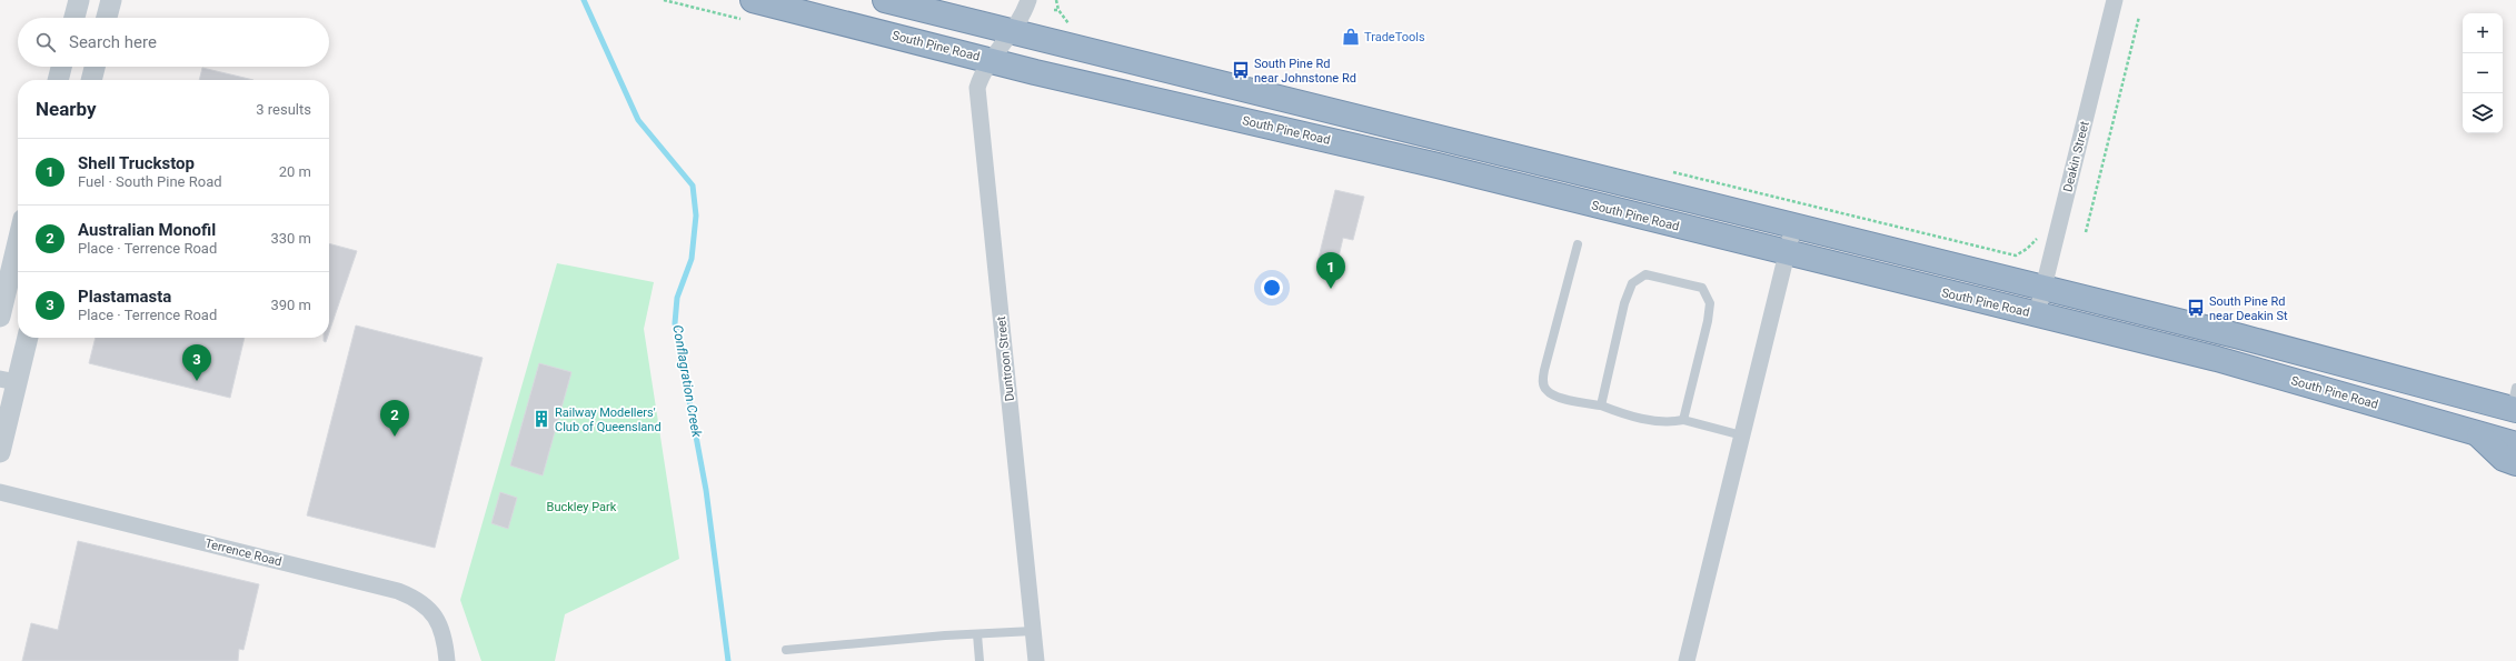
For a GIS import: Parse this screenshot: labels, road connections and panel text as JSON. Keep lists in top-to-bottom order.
{
  "streets": {
    "highway": ["South Pine Road"],
    "street": ["Deakin Street", "Duntroon Street", "Terrence Road"]
  },
  "crossings": [
    ["South Pine Road", "Deakin Street"],
    ["South Pine Road", "Duntroon Street"]
  ],
  "water": ["Conflagration Creek"],
  "parks": ["Buckley Park"],
  "places": {
    "shop": ["TradeTools"],
    "bus stop": ["South Pine Rd near Johnstone Rd", "South Pine Rd near Deakin St"],
    "building": ["Railway Modellers' Club of Queensland"]
  },
  "page": {
    "map_buttons": ["+", "−"],
    "search": "Search here",
    "heading": ["Nearby", "3 results"],
    "list": [
      {
        "mark": "1",
        "name": "Shell Truckstop",
        "note": "Fuel · South Pine Road",
        "value": "20 m"
      },
      {
        "mark": "2",
        "name": "Australian Monofil",
        "note": "Place · Terrence Road",
        "value": "330 m"
      },
      {
        "mark": "3",
        "name": "Plastamasta",
        "note": "Place · Terrence Road",
        "value": "390 m"
      }
    ],
    "pins": ["1", "3", "2"]
  }
}
